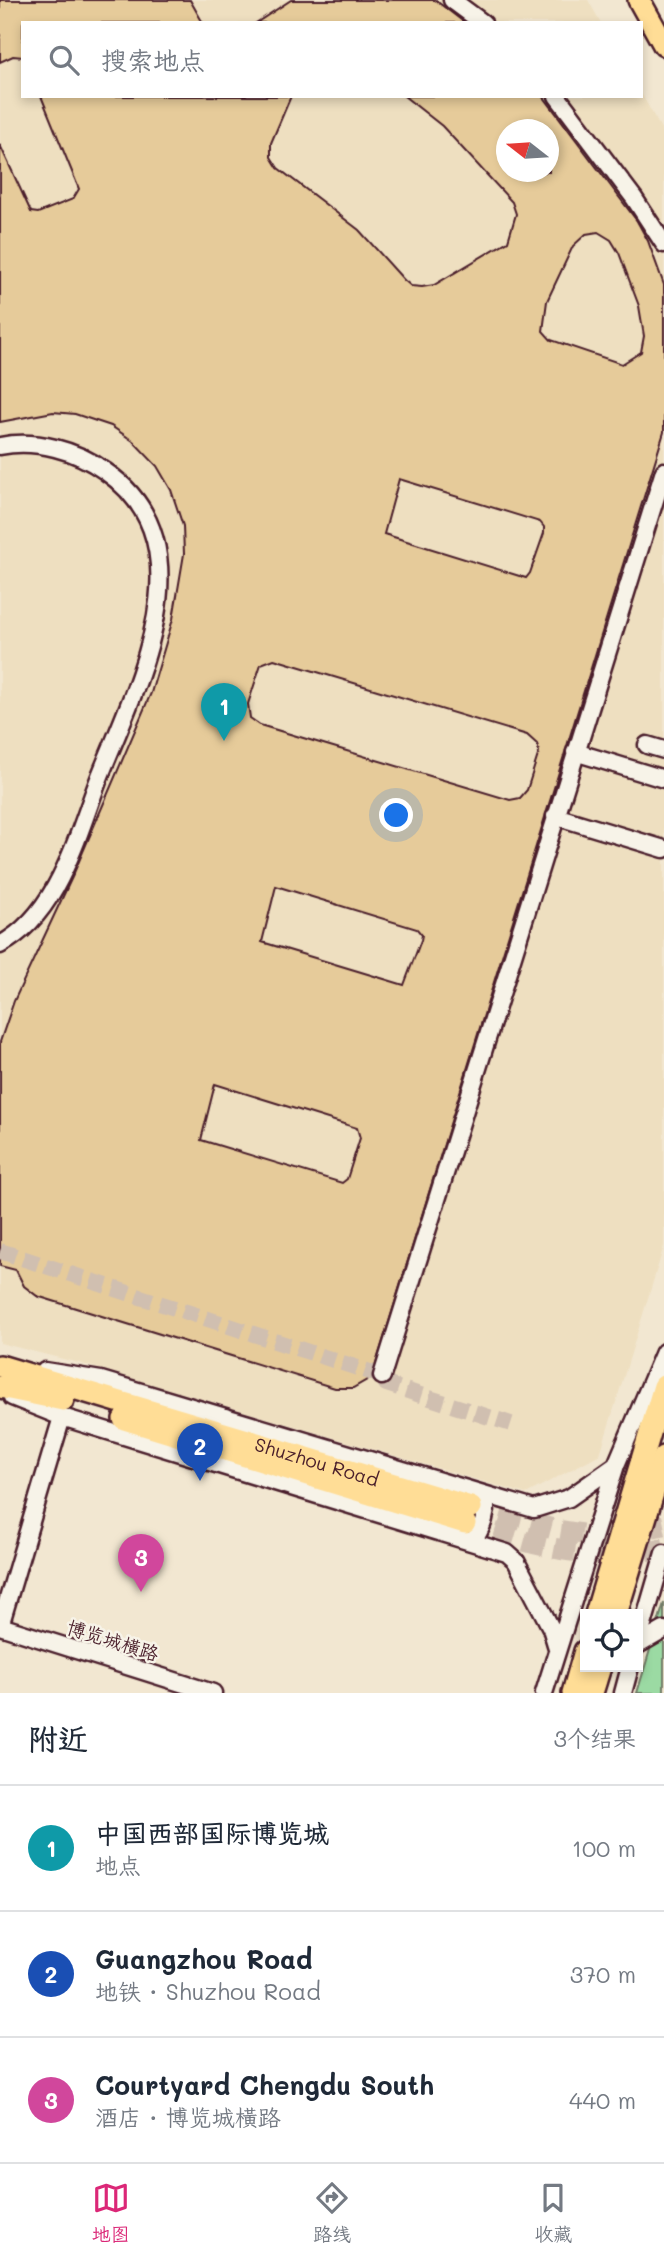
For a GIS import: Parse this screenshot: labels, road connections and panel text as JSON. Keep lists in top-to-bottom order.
{
  "streets": {
    "main road": ["Shuzhou Road"],
    "street": ["博览城横路"]
  },
  "north": "left",
  "page": {
    "search": "搜索地点",
    "pins": ["1", "2", "3"],
    "heading": ["附近", "3个结果"],
    "list": [
      {
        "mark": "1",
        "name": "中国西部国际博览城",
        "note": "地点",
        "value": "100 m"
      },
      {
        "mark": "2",
        "name": "Guangzhou Road",
        "note": "地铁 · Shuzhou Road",
        "value": "370 m"
      },
      {
        "mark": "3",
        "name": "Courtyard Chengdu South",
        "note": "酒店 · 博览城横路",
        "value": "440 m"
      }
    ],
    "nav": ["地图", "路线", "收藏"]
  }
}
